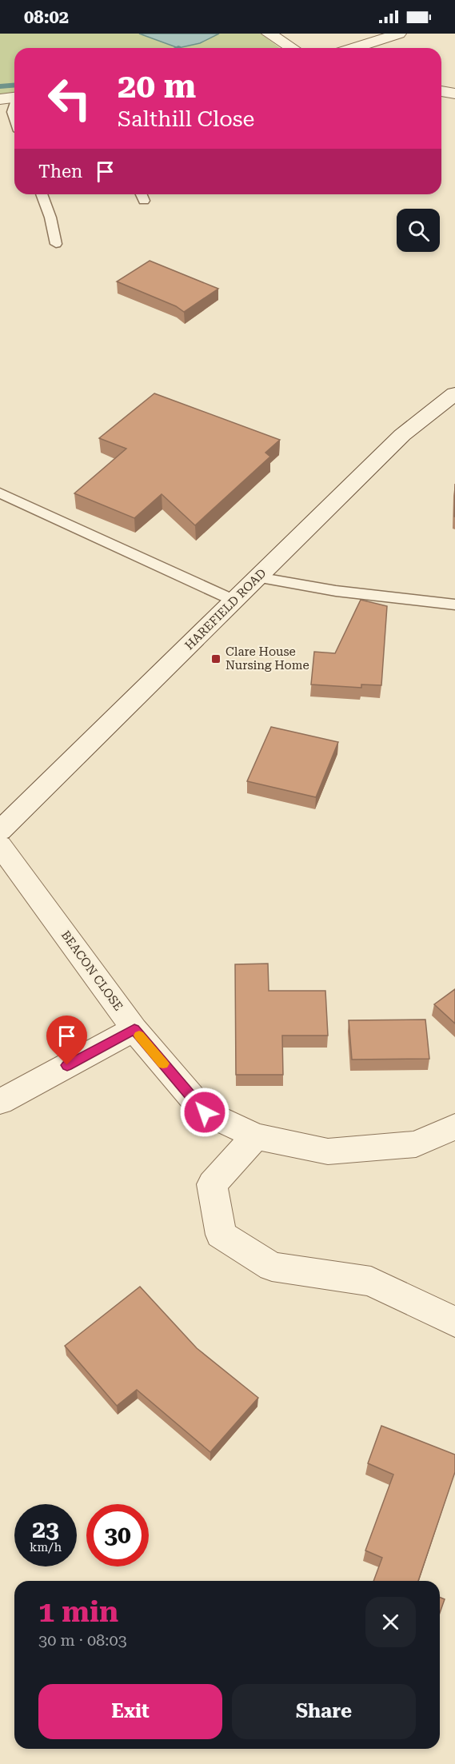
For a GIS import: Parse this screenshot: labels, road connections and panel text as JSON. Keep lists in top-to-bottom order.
{
  "streets": {
    "street": ["HAREFIELD ROAD", "BEACON CLOSE"]
  },
  "places": {
    "transit": ["Clare House Nursing Home"]
  },
  "page": {
    "status": "08:02",
    "turn": ["20 m", "Salthill Close"],
    "then": "Then",
    "speed": "23 km/h",
    "limit": "30",
    "heading": ["1 min", "30 m · 08:03"],
    "buttons": ["Exit", "Share"]
  }
}
